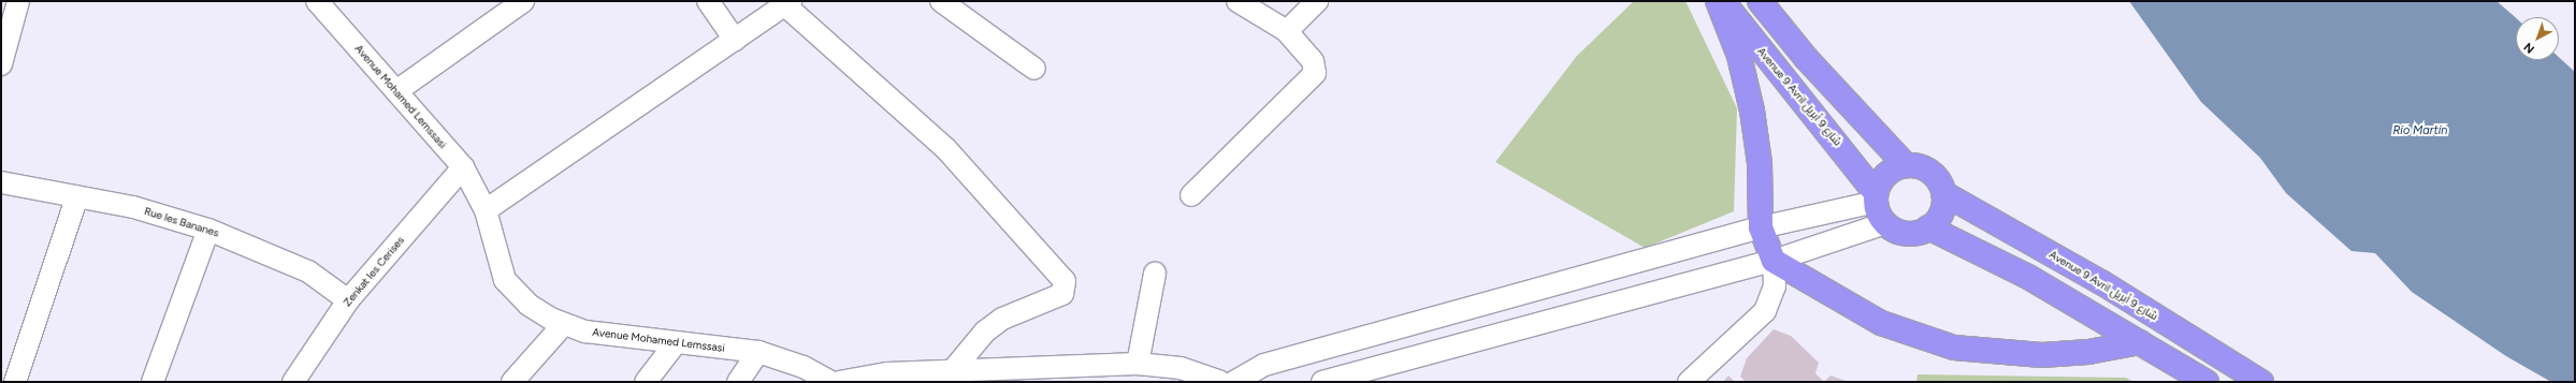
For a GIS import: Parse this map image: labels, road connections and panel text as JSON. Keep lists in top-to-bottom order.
{
  "streets": {
    "highway": ["Avenue 9 Avril شارع 9 أبريل"],
    "street": ["Avenue Mohamed Lemssasi", "Rue les Bananes", "Zenkat les Cerises"]
  },
  "crossings": [
    ["Avenue Mohamed Lemssasi", "Zenkat les Cerises"],
    ["Rue les Bananes", "Zenkat les Cerises"]
  ],
  "water": ["Río Martín"],
  "north": "bottom left"
}
